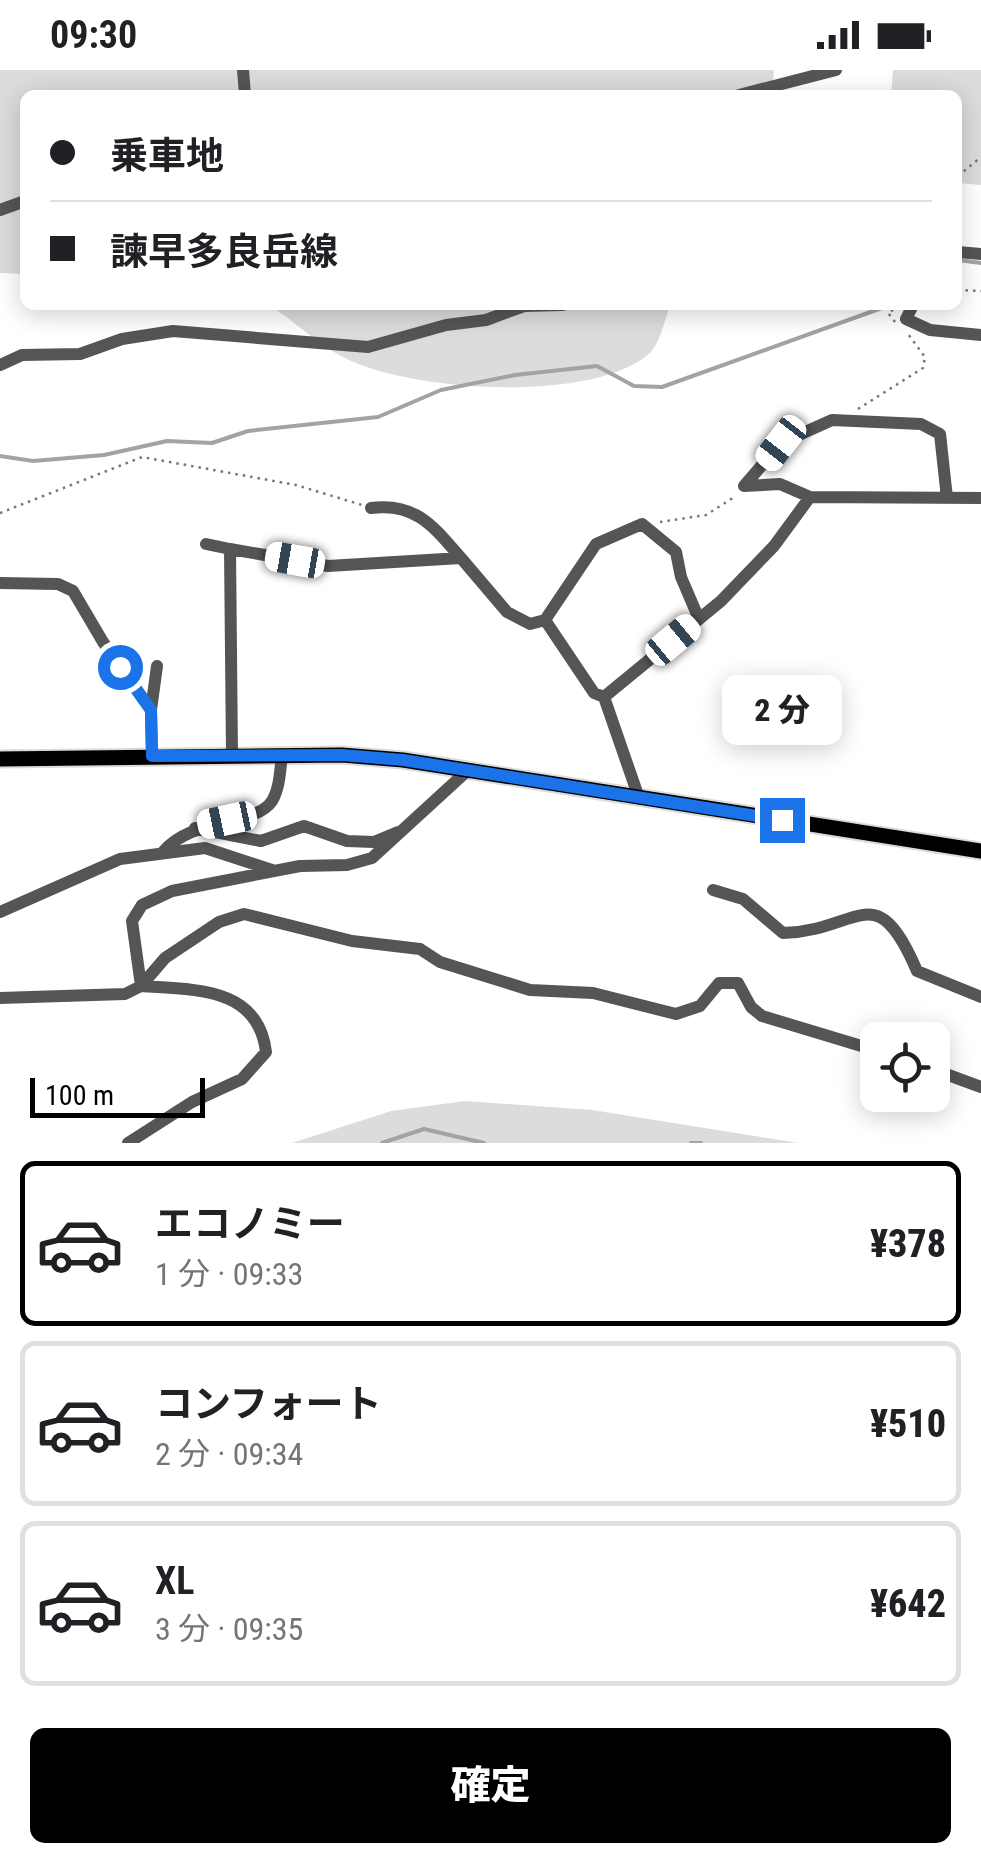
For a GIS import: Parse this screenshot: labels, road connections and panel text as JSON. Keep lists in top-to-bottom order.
{
  "scale_bar": "100 m",
  "page": {
    "status": "09:30",
    "banner": ["乗車地", "諫早多良岳線"],
    "bubble": "2 分",
    "scale": "100 m",
    "list": [
      {
        "name": "エコノミー",
        "note": "1 分 · 09:33",
        "value": "¥378"
      },
      {
        "name": "コンフォート",
        "note": "2 分 · 09:34",
        "value": "¥510"
      },
      {
        "name": "XL",
        "note": "3 分 · 09:35",
        "value": "¥642"
      }
    ],
    "buttons": "確定"
  }
}
